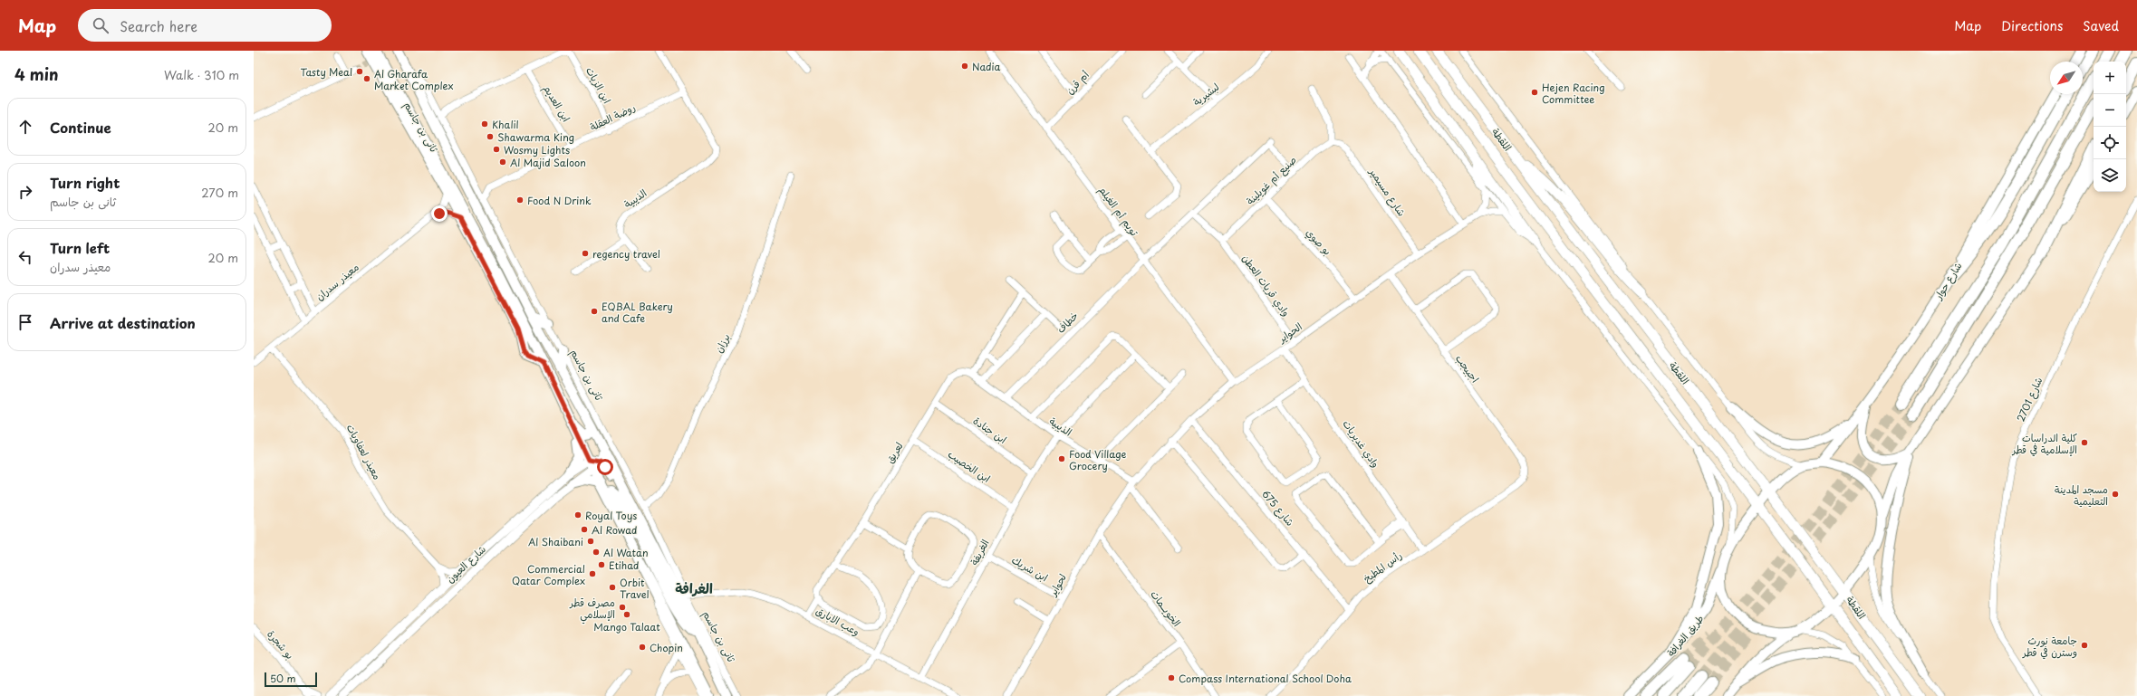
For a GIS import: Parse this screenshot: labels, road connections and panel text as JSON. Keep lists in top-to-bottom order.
{
  "streets": {
    "main road": [
      "ثانى بن جاسم",
      "اللقطة",
      "شارع حوار",
      "طريق الغرافة"
    ],
    "street": [
      "أم قرن",
      "ابن الزيات",
      "لبشيرية",
      "ابن العديم",
      "روضة العقلة",
      "صنيع أم غويلينة",
      "شارع مسيمير",
      "الذيبية",
      "تويم أم الغيلم",
      "بو صوي",
      "معيذر سدران",
      "وادي قريات العطن",
      "خطاف",
      "الحواير",
      "برزان",
      "اجبيجب",
      "شارع 2701",
      "ابن جنادة",
      "وادي غديريات",
      "معيذر لعفاويات",
      "لعريق",
      "ابن الخصيب",
      "شارع 675",
      "الغريفة",
      "شارع العيون",
      "رأس المطبخ",
      "ابن شريك",
      "لحواير",
      "الخويــمات",
      "وعب الابارق",
      "بو شجرة"
    ]
  },
  "crossings": [
    ["أم قرن", "تويم أم الغيلم"],
    ["ابن الزيات", "روضة العقلة"],
    ["ابن العديم", "روضة العقلة"],
    ["روضة العقلة", "الذيبية"],
    ["ثانى بن جاسم", "معيذر سدران"],
    ["ثانى بن جاسم", "برزان"],
    ["ثانى بن جاسم", "وعب الابارق"],
    ["اللقطة", "طريق الغرافة"],
    ["صنيع أم غويلينة", "شارع مسيمير"],
    ["صنيع أم غويلينة", "بو صوي"],
    ["صنيع أم غويلينة", "وادي قريات العطن"],
    ["شارع مسيمير", "الحواير"],
    ["الذيبية", "خطاف"],
    ["الذيبية", "الحواير"],
    ["الذيبية", "الغريفة"],
    ["الذيبية", "لحواير"],
    ["تويم أم الغيلم", "خطاف"],
    ["تويم أم الغيلم", "الحواير"],
    ["بو صوي", "الحواير"],
    ["معيذر سدران", "معيذر لعفاويات"],
    ["وادي قريات العطن", "الحواير"],
    ["الحواير", "اجبيجب"],
    ["الحواير", "وادي غديريات"],
    ["الحواير", "شارع 675"],
    ["الحواير", "لحواير"],
    ["اجبيجب", "رأس المطبخ"],
    ["ابن جنادة", "لعريق"],
    ["ابن جنادة", "الغريفة"],
    ["وادي غديريات", "رأس المطبخ"],
    ["معيذر لعفاويات", "شارع العيون"],
    ["لعريق", "ابن الخصيب"],
    ["لعريق", "وعب الابارق"],
    ["ابن الخصيب", "الغريفة"],
    ["شارع 675", "رأس المطبخ"],
    ["الغريفة", "ابن شريك"],
    ["الغريفة", "وعب الابارق"],
    ["ابن شريك", "لحواير"],
    ["لحواير", "الخويــمات"]
  ],
  "districts": ["الغرافة"],
  "places": [
    "Nadia",
    "Tasty Meal",
    "Al Gharafa Market Complex",
    "Hejen Racing Committee",
    "Khalil",
    "Shawarma King",
    "Wosmy Lights",
    "Al Majid Saloon",
    "Food N Drink",
    "regency travel",
    "EQBAL Bakery and Cafe",
    "كلية الدراسات الإسلامية في قطر",
    "Food Village Grocery",
    "مسجد المدينة التعليمية",
    "Royal Toys",
    "Al Rowad",
    "Al Shaibani",
    "Al Watan",
    "Etihad",
    "Commercial Qatar Complex",
    "Orbit Travel",
    "مصرف قطر الإسلامي",
    "Mango Talaat",
    "جامعة نورث وسترن في قطر",
    "Chopin",
    "Compass International School Doha"
  ],
  "scale_bar": "50 m",
  "north": "bottom left",
  "page": {
    "header": "Map",
    "search": "Search here",
    "nav": ["Map", "Directions", "Saved"],
    "heading": ["4 min", "Walk · 310 m"],
    "map_buttons": ["+", "−"],
    "list": [
      ["Continue", "20 m"],
      ["Turn right", "ثانى بن جاسم", "270 m"],
      ["Turn left", "معيذر سدران", "20 m"],
      "Arrive at destination"
    ],
    "scale": "50 m"
  }
}
